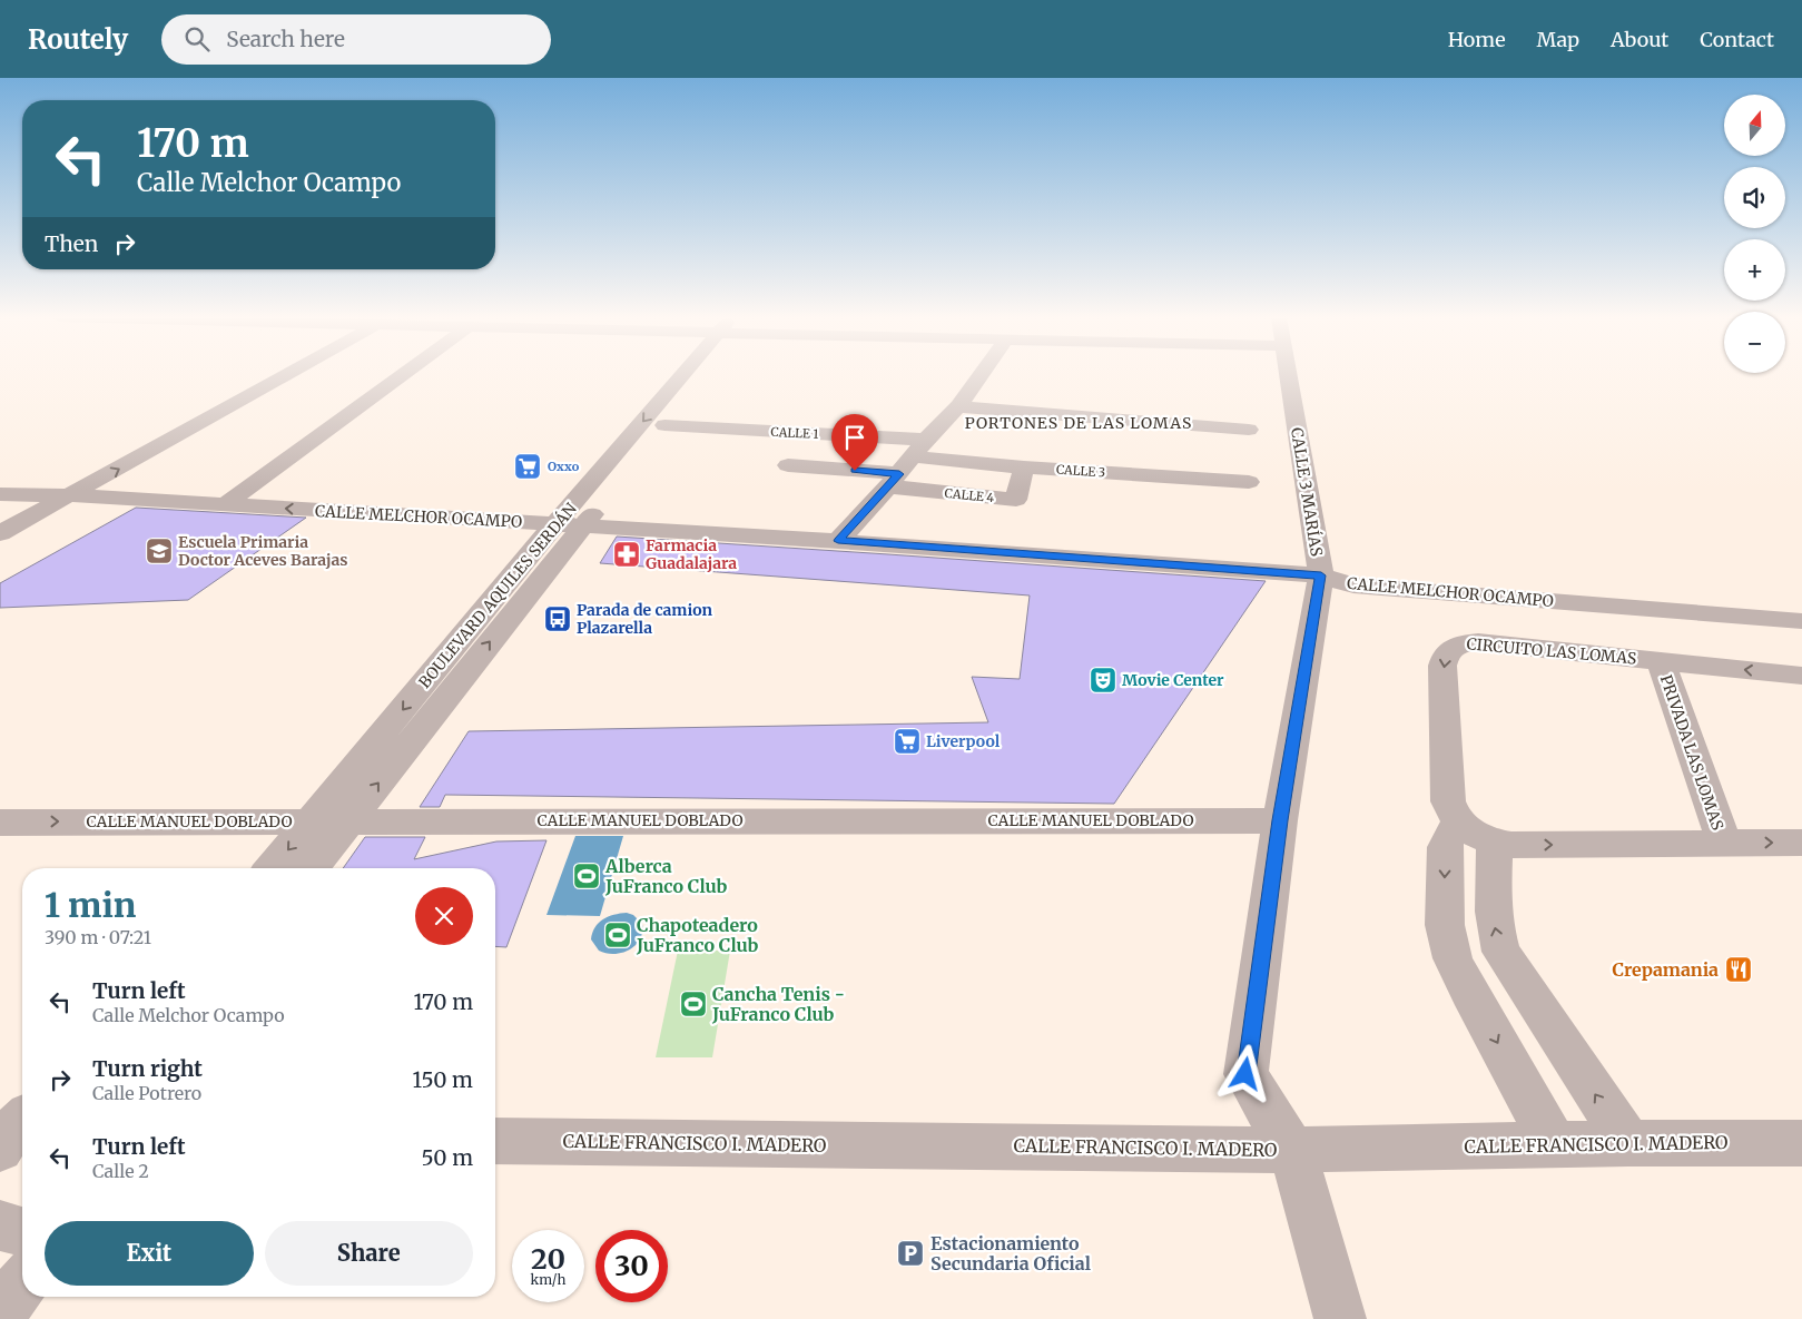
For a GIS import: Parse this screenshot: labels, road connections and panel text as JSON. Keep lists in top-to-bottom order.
{
  "streets": {
    "street": [
      "CALLE 1",
      "CALLE 3",
      "CALLE 3 MARÍAS",
      "CALLE 4",
      "CALLE MELCHOR OCAMPO",
      "BOULEVARD AQUILES SERDÁN",
      "CIRCUITO LAS LOMAS",
      "PRIVADA LAS LOMAS",
      "CALLE MANUEL DOBLADO",
      "CALLE FRANCISCO I. MADERO"
    ]
  },
  "crossings": [
    ["CALLE 1", "BOULEVARD AQUILES SERDÁN"],
    ["CALLE 3", "CALLE 4"],
    ["CALLE 3 MARÍAS", "CALLE MELCHOR OCAMPO"],
    ["CALLE 3 MARÍAS", "CALLE MANUEL DOBLADO"],
    ["CALLE 3 MARÍAS", "CALLE FRANCISCO I. MADERO"],
    ["CALLE MELCHOR OCAMPO", "BOULEVARD AQUILES SERDÁN"],
    ["BOULEVARD AQUILES SERDÁN", "CALLE MANUEL DOBLADO"],
    ["CIRCUITO LAS LOMAS", "PRIVADA LAS LOMAS"],
    ["CIRCUITO LAS LOMAS", "CALLE FRANCISCO I. MADERO"]
  ],
  "districts": ["PORTONES DE LAS LOMAS"],
  "places": {
    "supermarket": ["Oxxo", "Liverpool"],
    "school or university": ["Escuela Primaria Doctor Aceves Barajas"],
    "pharmacy": ["Farmacia Guadalajara"],
    "bus stop": ["Parada de camion Plazarella"],
    "theatre": ["Movie Center"],
    "sports": ["Alberca JuFranco Club", "Chapoteadero JuFranco Club", "Cancha Tenis - JuFranco Club"],
    "restaurant": ["Crepamania"],
    "parking": ["Estacionamiento Secundaria Oficial"]
  },
  "north": "top",
  "page": {
    "header": "Routely",
    "search": "Search here",
    "nav": [
      "Home",
      "Map",
      "About",
      "Contact"
    ],
    "map_buttons": ["+", "−"],
    "turn": ["170 m", "Calle Melchor Ocampo"],
    "then": "Then",
    "heading": ["1 min", "390 m · 07:21"],
    "list": [
      {
        "name": "Turn left",
        "note": "Calle Melchor Ocampo",
        "value": "170 m"
      },
      {
        "name": "Turn right",
        "note": "Calle Potrero",
        "value": "150 m"
      },
      {
        "name": "Turn left",
        "note": "Calle 2",
        "value": "50 m"
      }
    ],
    "buttons": ["Exit", "Share"],
    "speed": "20 km/h",
    "limit": "30"
  }
}
